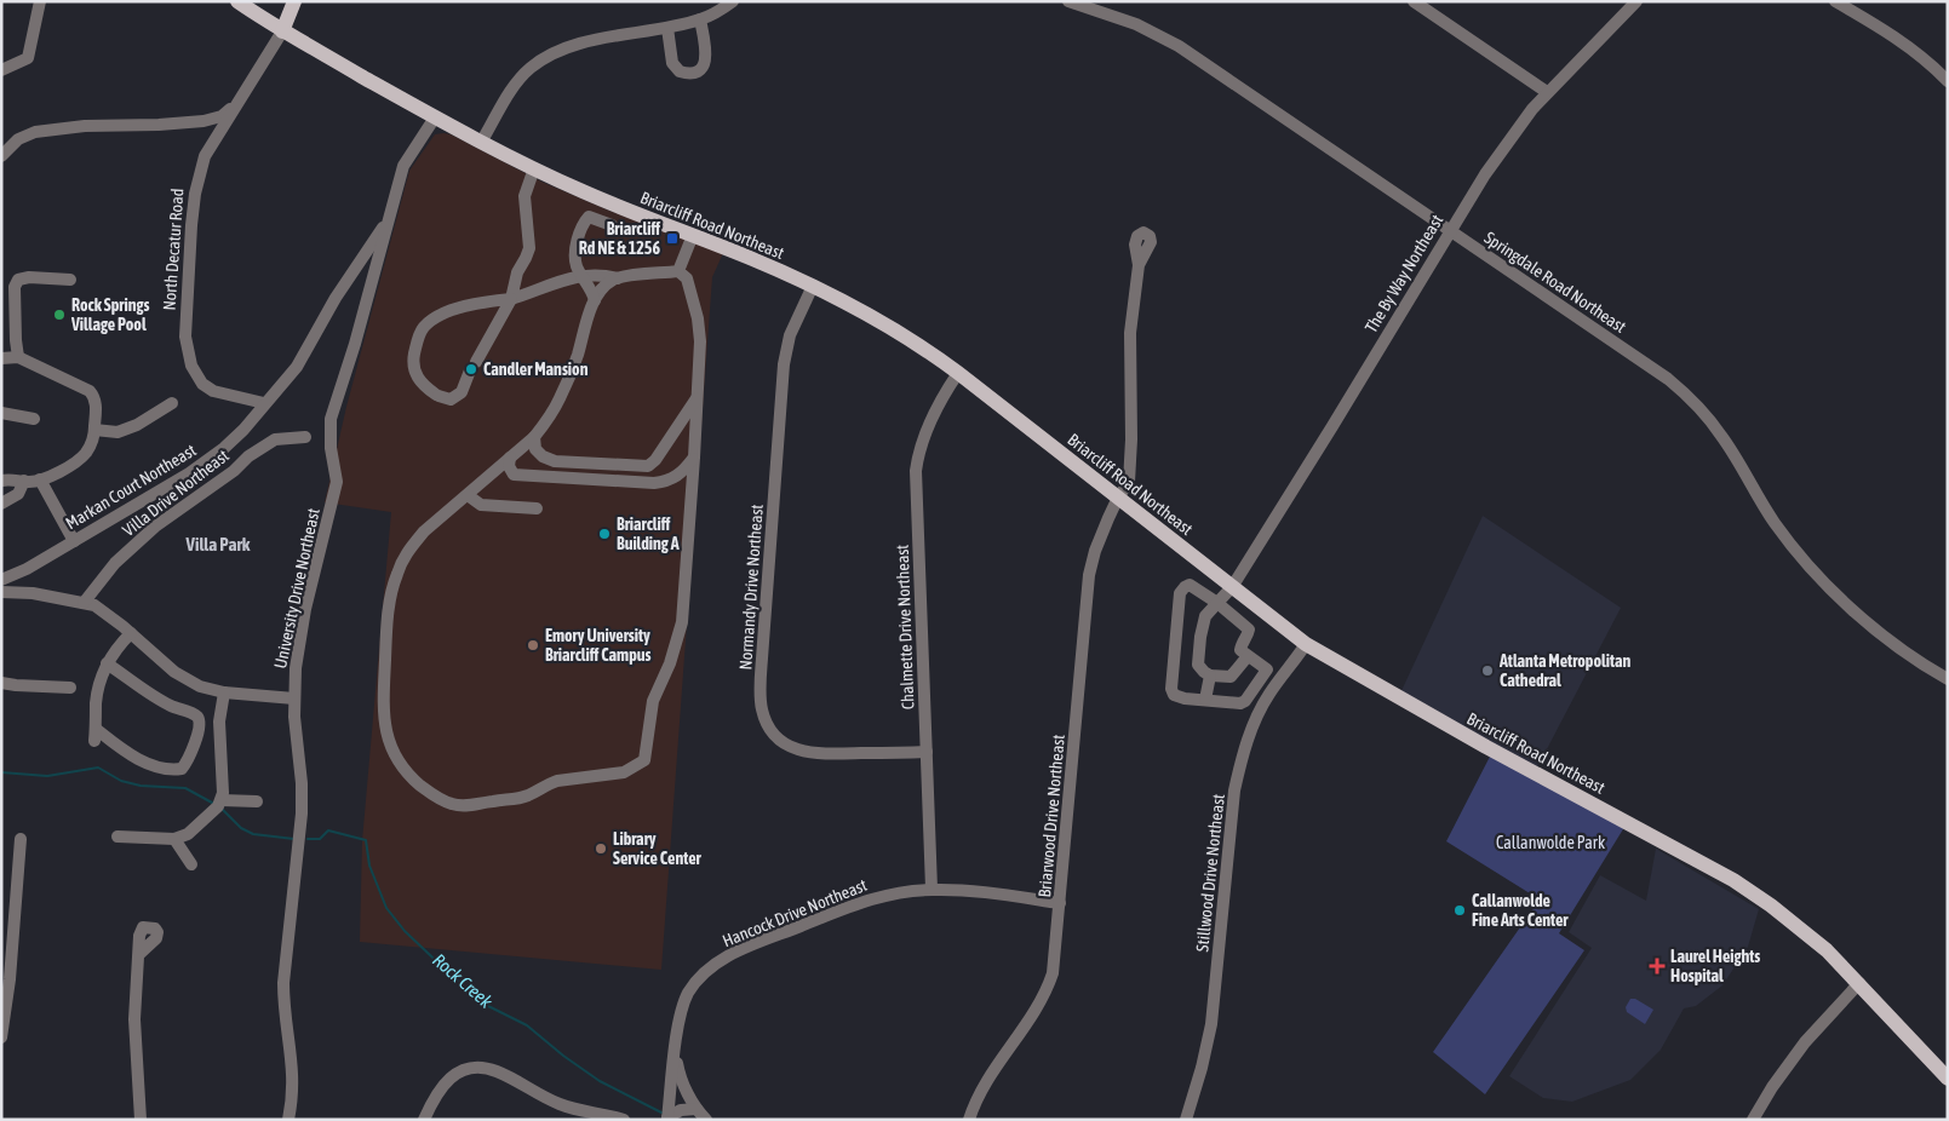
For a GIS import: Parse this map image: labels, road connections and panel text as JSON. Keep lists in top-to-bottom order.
{
  "streets": {
    "main road": ["Briarcliff Road Northeast", "North Decatur Road"],
    "street": [
      "The By Way Northeast",
      "Springdale Road Northeast",
      "Markan Court Northeast",
      "Villa Drive Northeast",
      "Normandy Drive Northeast",
      "University Drive Northeast",
      "Chalmette Drive Northeast",
      "Briarwood Drive Northeast",
      "Stillwood Drive Northeast",
      "Hancock Drive Northeast"
    ]
  },
  "crossings": [
    ["Briarcliff Road Northeast", "North Decatur Road"],
    ["Briarcliff Road Northeast", "The By Way Northeast"],
    ["Briarcliff Road Northeast", "Normandy Drive Northeast"],
    ["Briarcliff Road Northeast", "University Drive Northeast"],
    ["Briarcliff Road Northeast", "Chalmette Drive Northeast"],
    ["Briarcliff Road Northeast", "Briarwood Drive Northeast"],
    ["Briarcliff Road Northeast", "Stillwood Drive Northeast"],
    ["North Decatur Road", "Markan Court Northeast"],
    ["The By Way Northeast", "Springdale Road Northeast"],
    ["Normandy Drive Northeast", "Chalmette Drive Northeast"],
    ["Chalmette Drive Northeast", "Hancock Drive Northeast"],
    ["Briarwood Drive Northeast", "Hancock Drive Northeast"]
  ],
  "districts": ["Villa Park"],
  "water": ["Rock Creek"],
  "parks": ["Callanwolde Park"],
  "places": {
    "transit": ["Briarcliff Rd NE & 1256"],
    "other": [
      "Rock Springs Village Pool",
      "Candler Mansion",
      "Briarcliff Building A",
      "Emory University Briarcliff Campus",
      "Atlanta Metropolitan Cathedral",
      "Library Service Center",
      "Callanwolde Fine Arts Center"
    ],
    "health": ["Laurel Heights Hospital"]
  }
}
